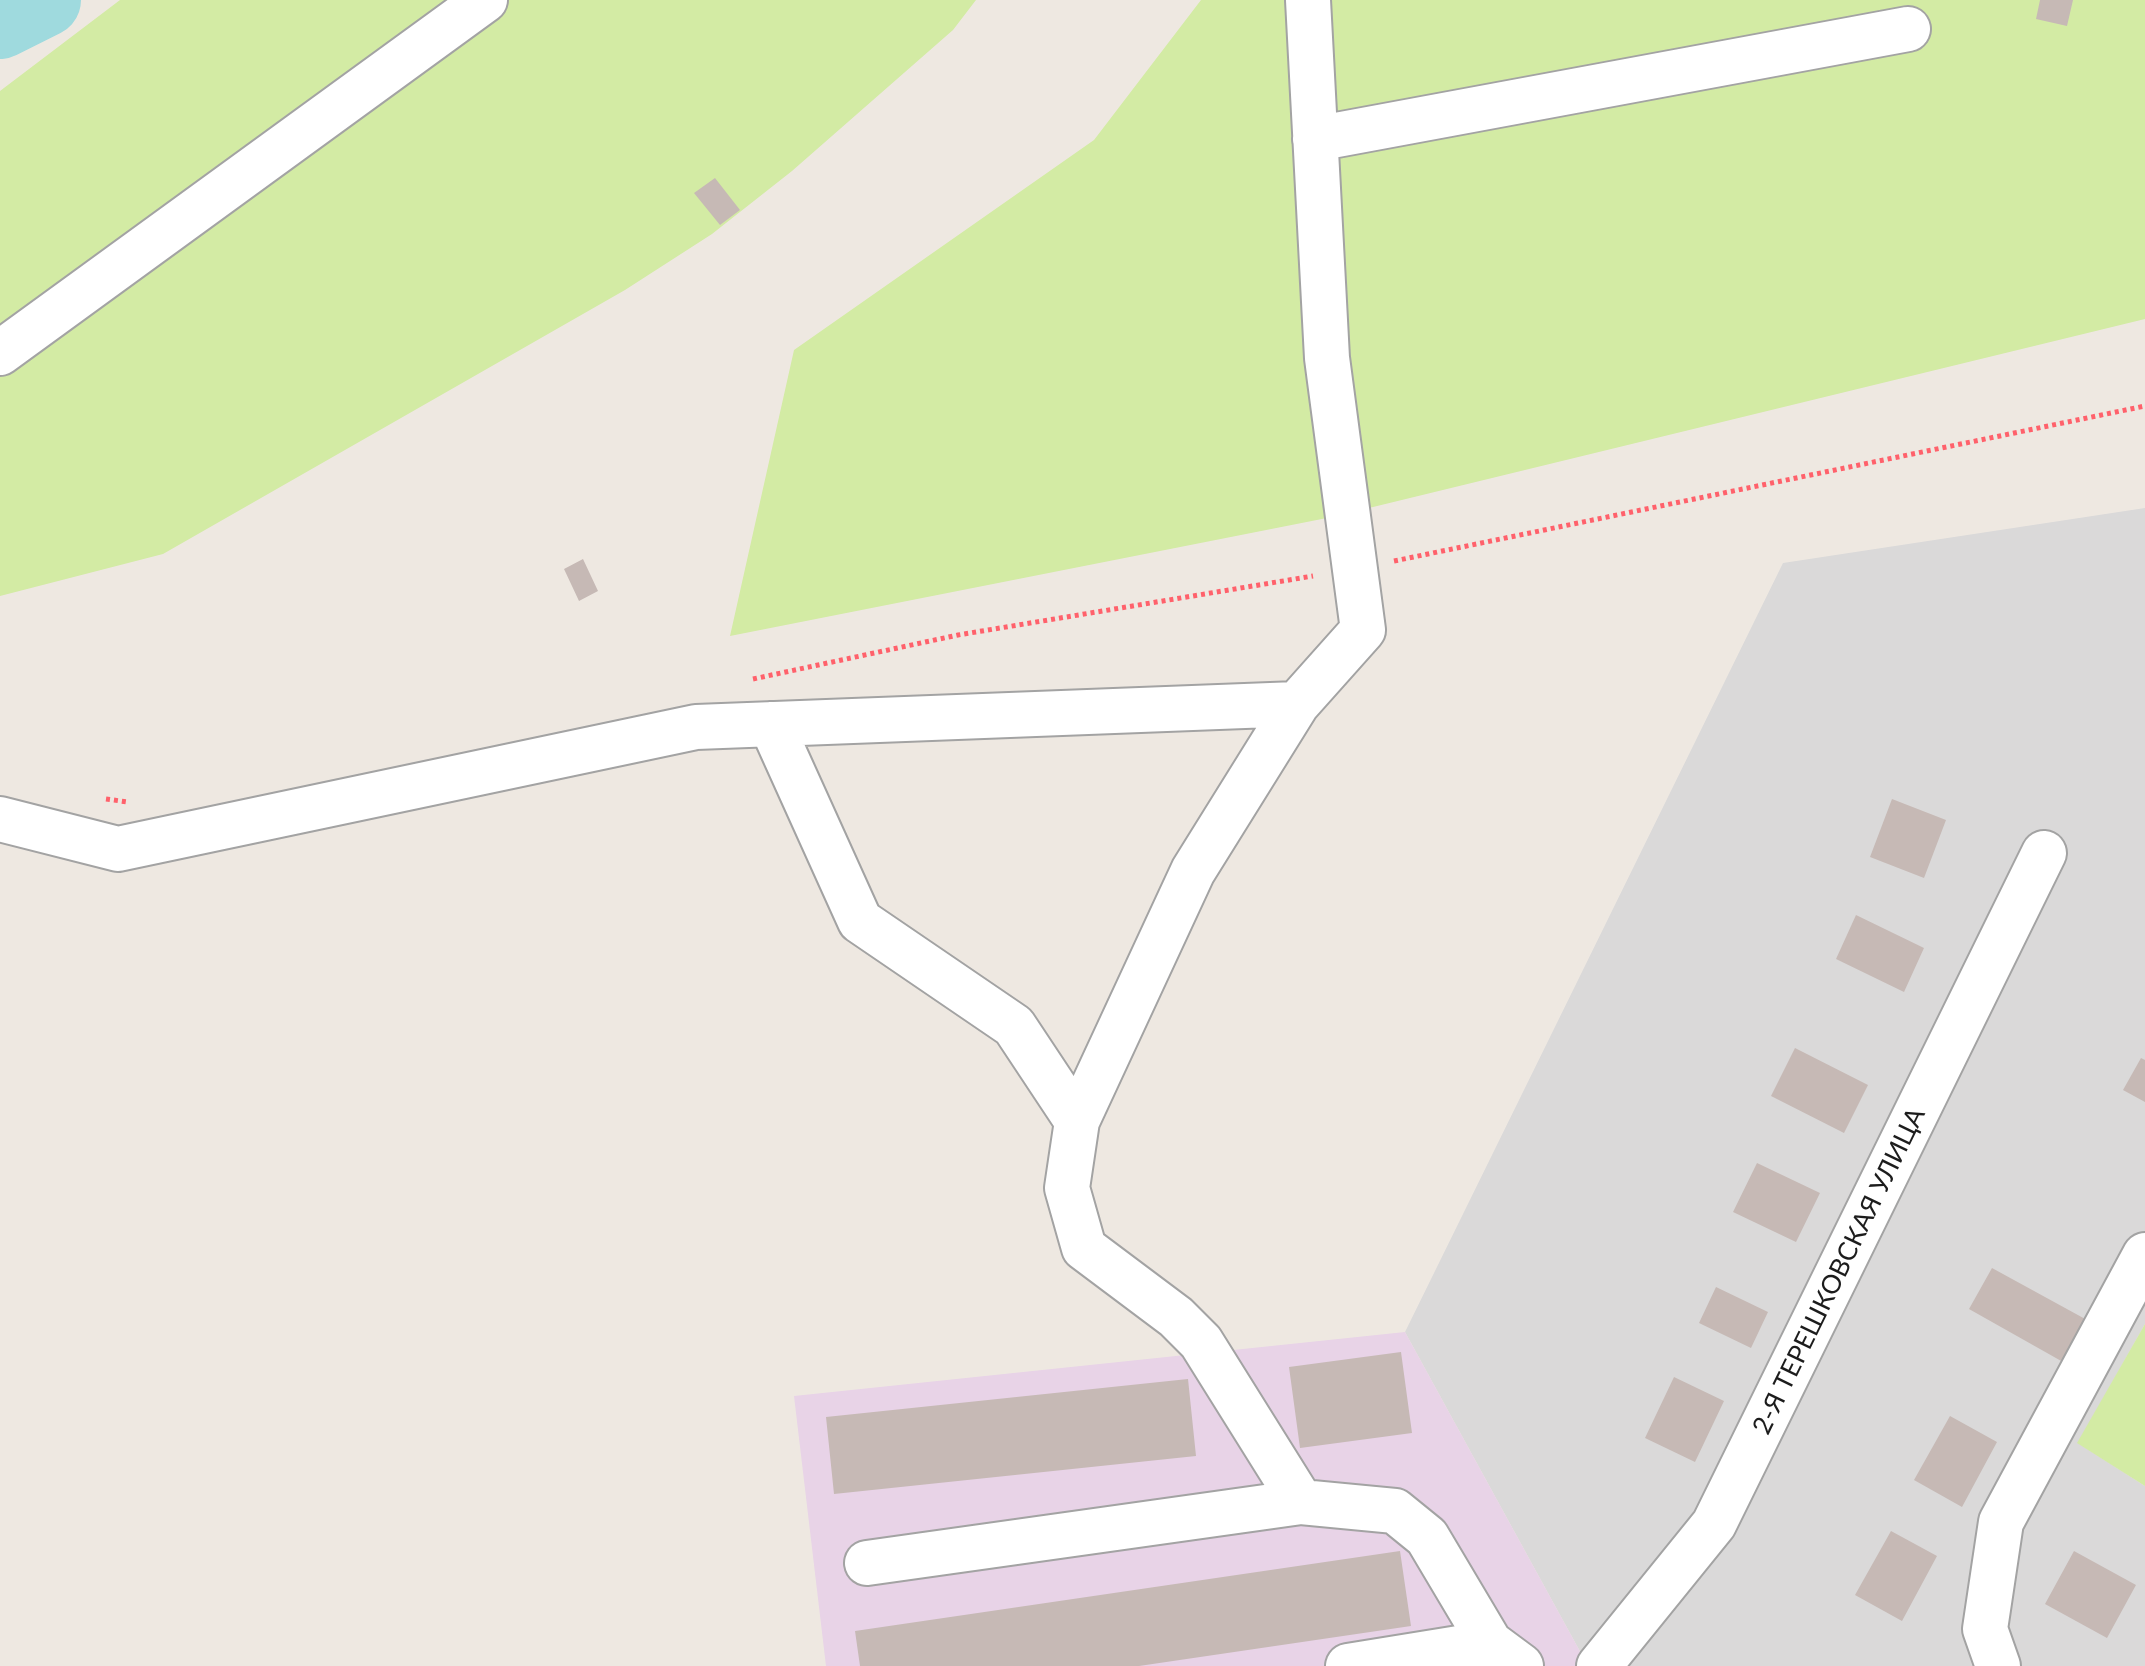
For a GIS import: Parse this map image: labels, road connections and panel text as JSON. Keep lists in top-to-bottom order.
{
  "streets": {
    "street": ["2-Я ТЕРЕШКОВСКАЯ УЛИЦА"]
  }
}
